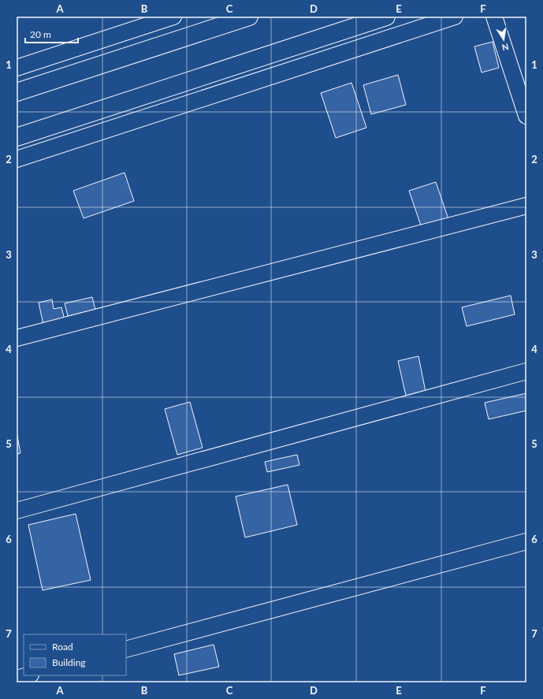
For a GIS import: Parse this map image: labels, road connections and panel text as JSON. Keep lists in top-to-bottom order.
{
  "legend": ["Road", "Building"],
  "scale_bar": "20 m",
  "north": "bottom",
  "grid": {
    "columns": [
      "A",
      "B",
      "C",
      "D",
      "E",
      "F"
    ],
    "rows": [
      "1",
      "2",
      "3",
      "4",
      "5",
      "6",
      "7"
    ]
  }
}
